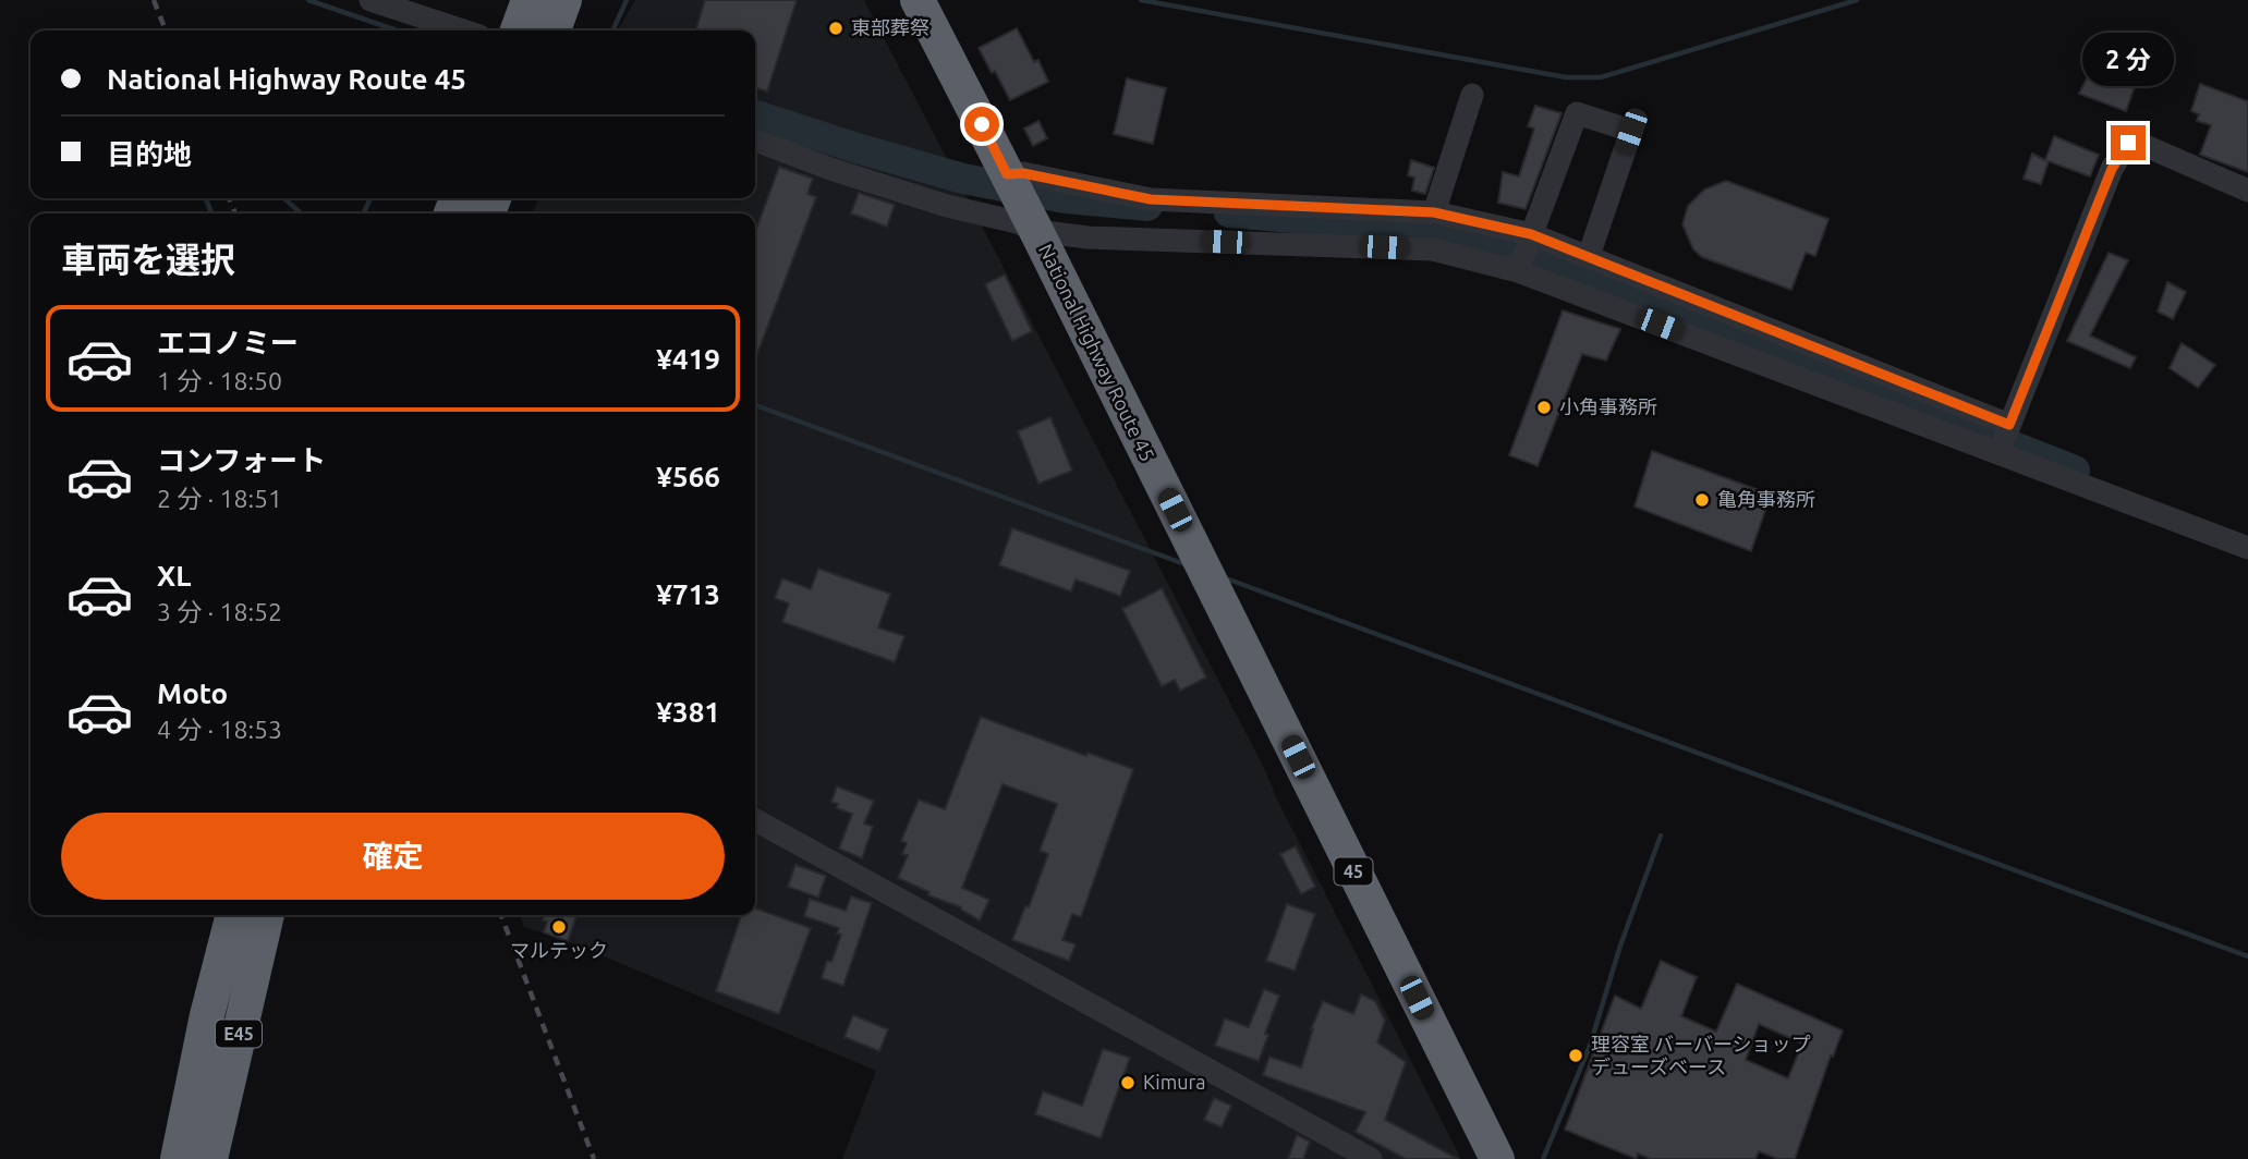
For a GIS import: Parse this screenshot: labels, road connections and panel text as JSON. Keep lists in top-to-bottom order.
{
  "streets": {
    "highway": ["National Highway Route 45", "45", "E45"]
  },
  "places": [
    "東部葬祭",
    "小角事務所",
    "亀角事務所",
    "マルテック",
    "理容室 バーバーショップ デューズベース",
    "Kimura"
  ],
  "page": {
    "banner": ["National Highway Route 45", "目的地"],
    "bubble": "2 分",
    "heading": "車両を選択",
    "list": [
      {
        "name": "エコノミー",
        "note": "1 分 · 18:50",
        "value": "¥419"
      },
      {
        "name": "コンフォート",
        "note": "2 分 · 18:51",
        "value": "¥566"
      },
      {
        "name": "XL",
        "note": "3 分 · 18:52",
        "value": "¥713"
      },
      {
        "name": "Moto",
        "note": "4 分 · 18:53",
        "value": "¥381"
      }
    ],
    "buttons": "確定"
  }
}
